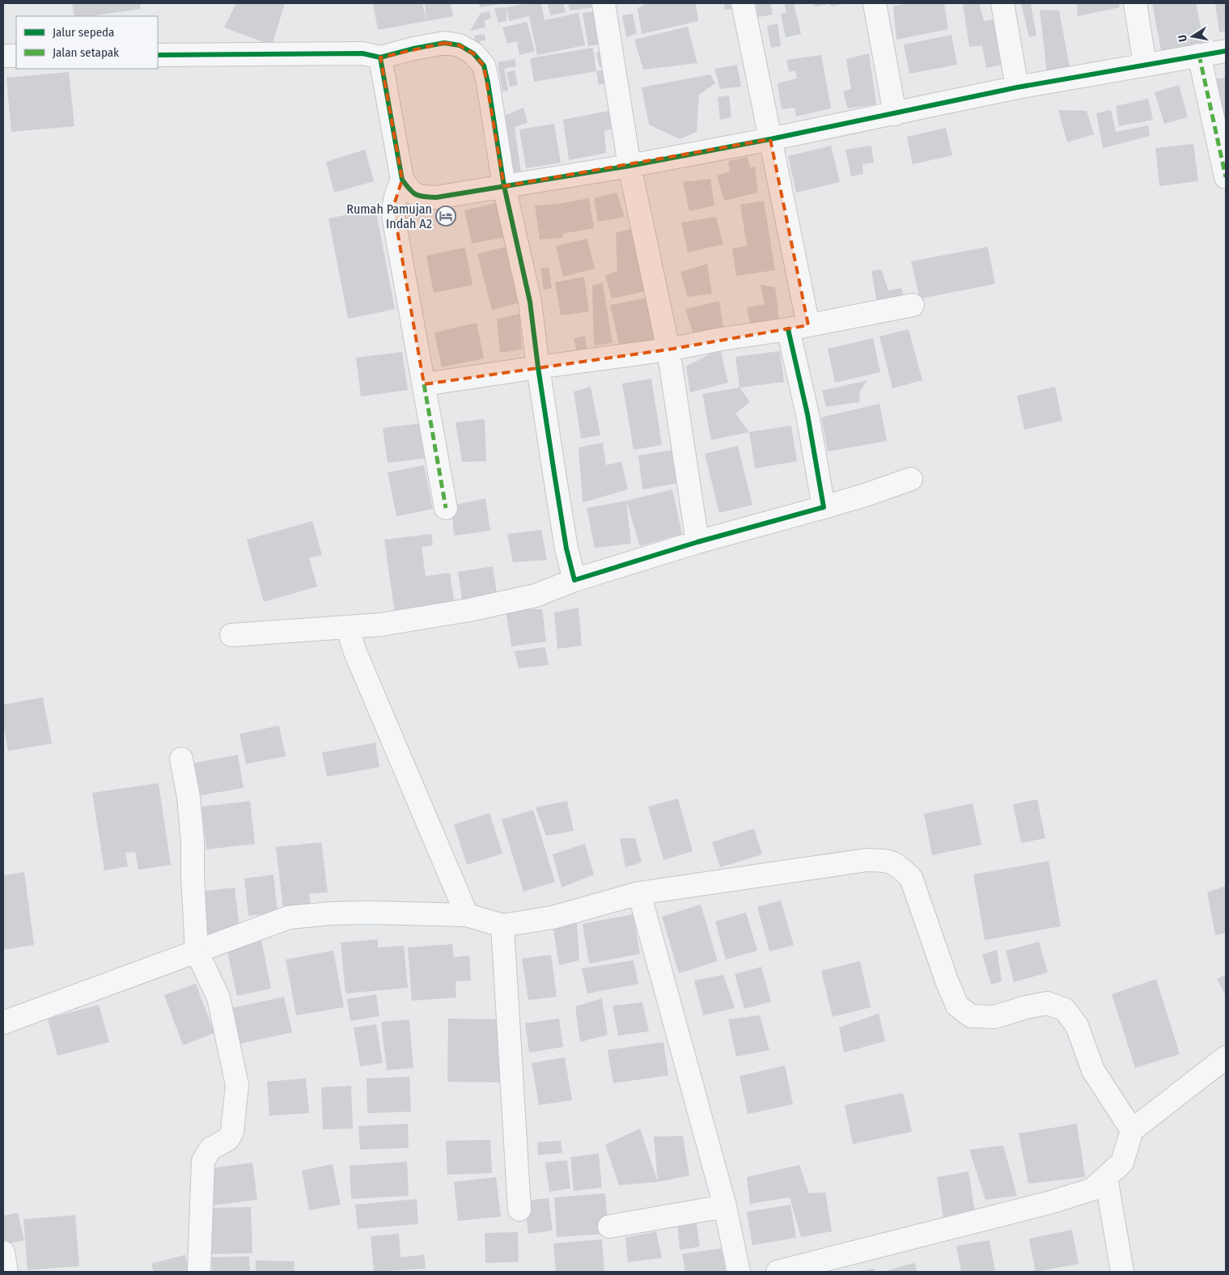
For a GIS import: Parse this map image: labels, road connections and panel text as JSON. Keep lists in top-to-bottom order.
{
  "places": {
    "hotel": ["Rumah Pamujan Indah A2"]
  },
  "legend": ["Jalur sepeda", "Jalan setapak"],
  "north": "left"
}
